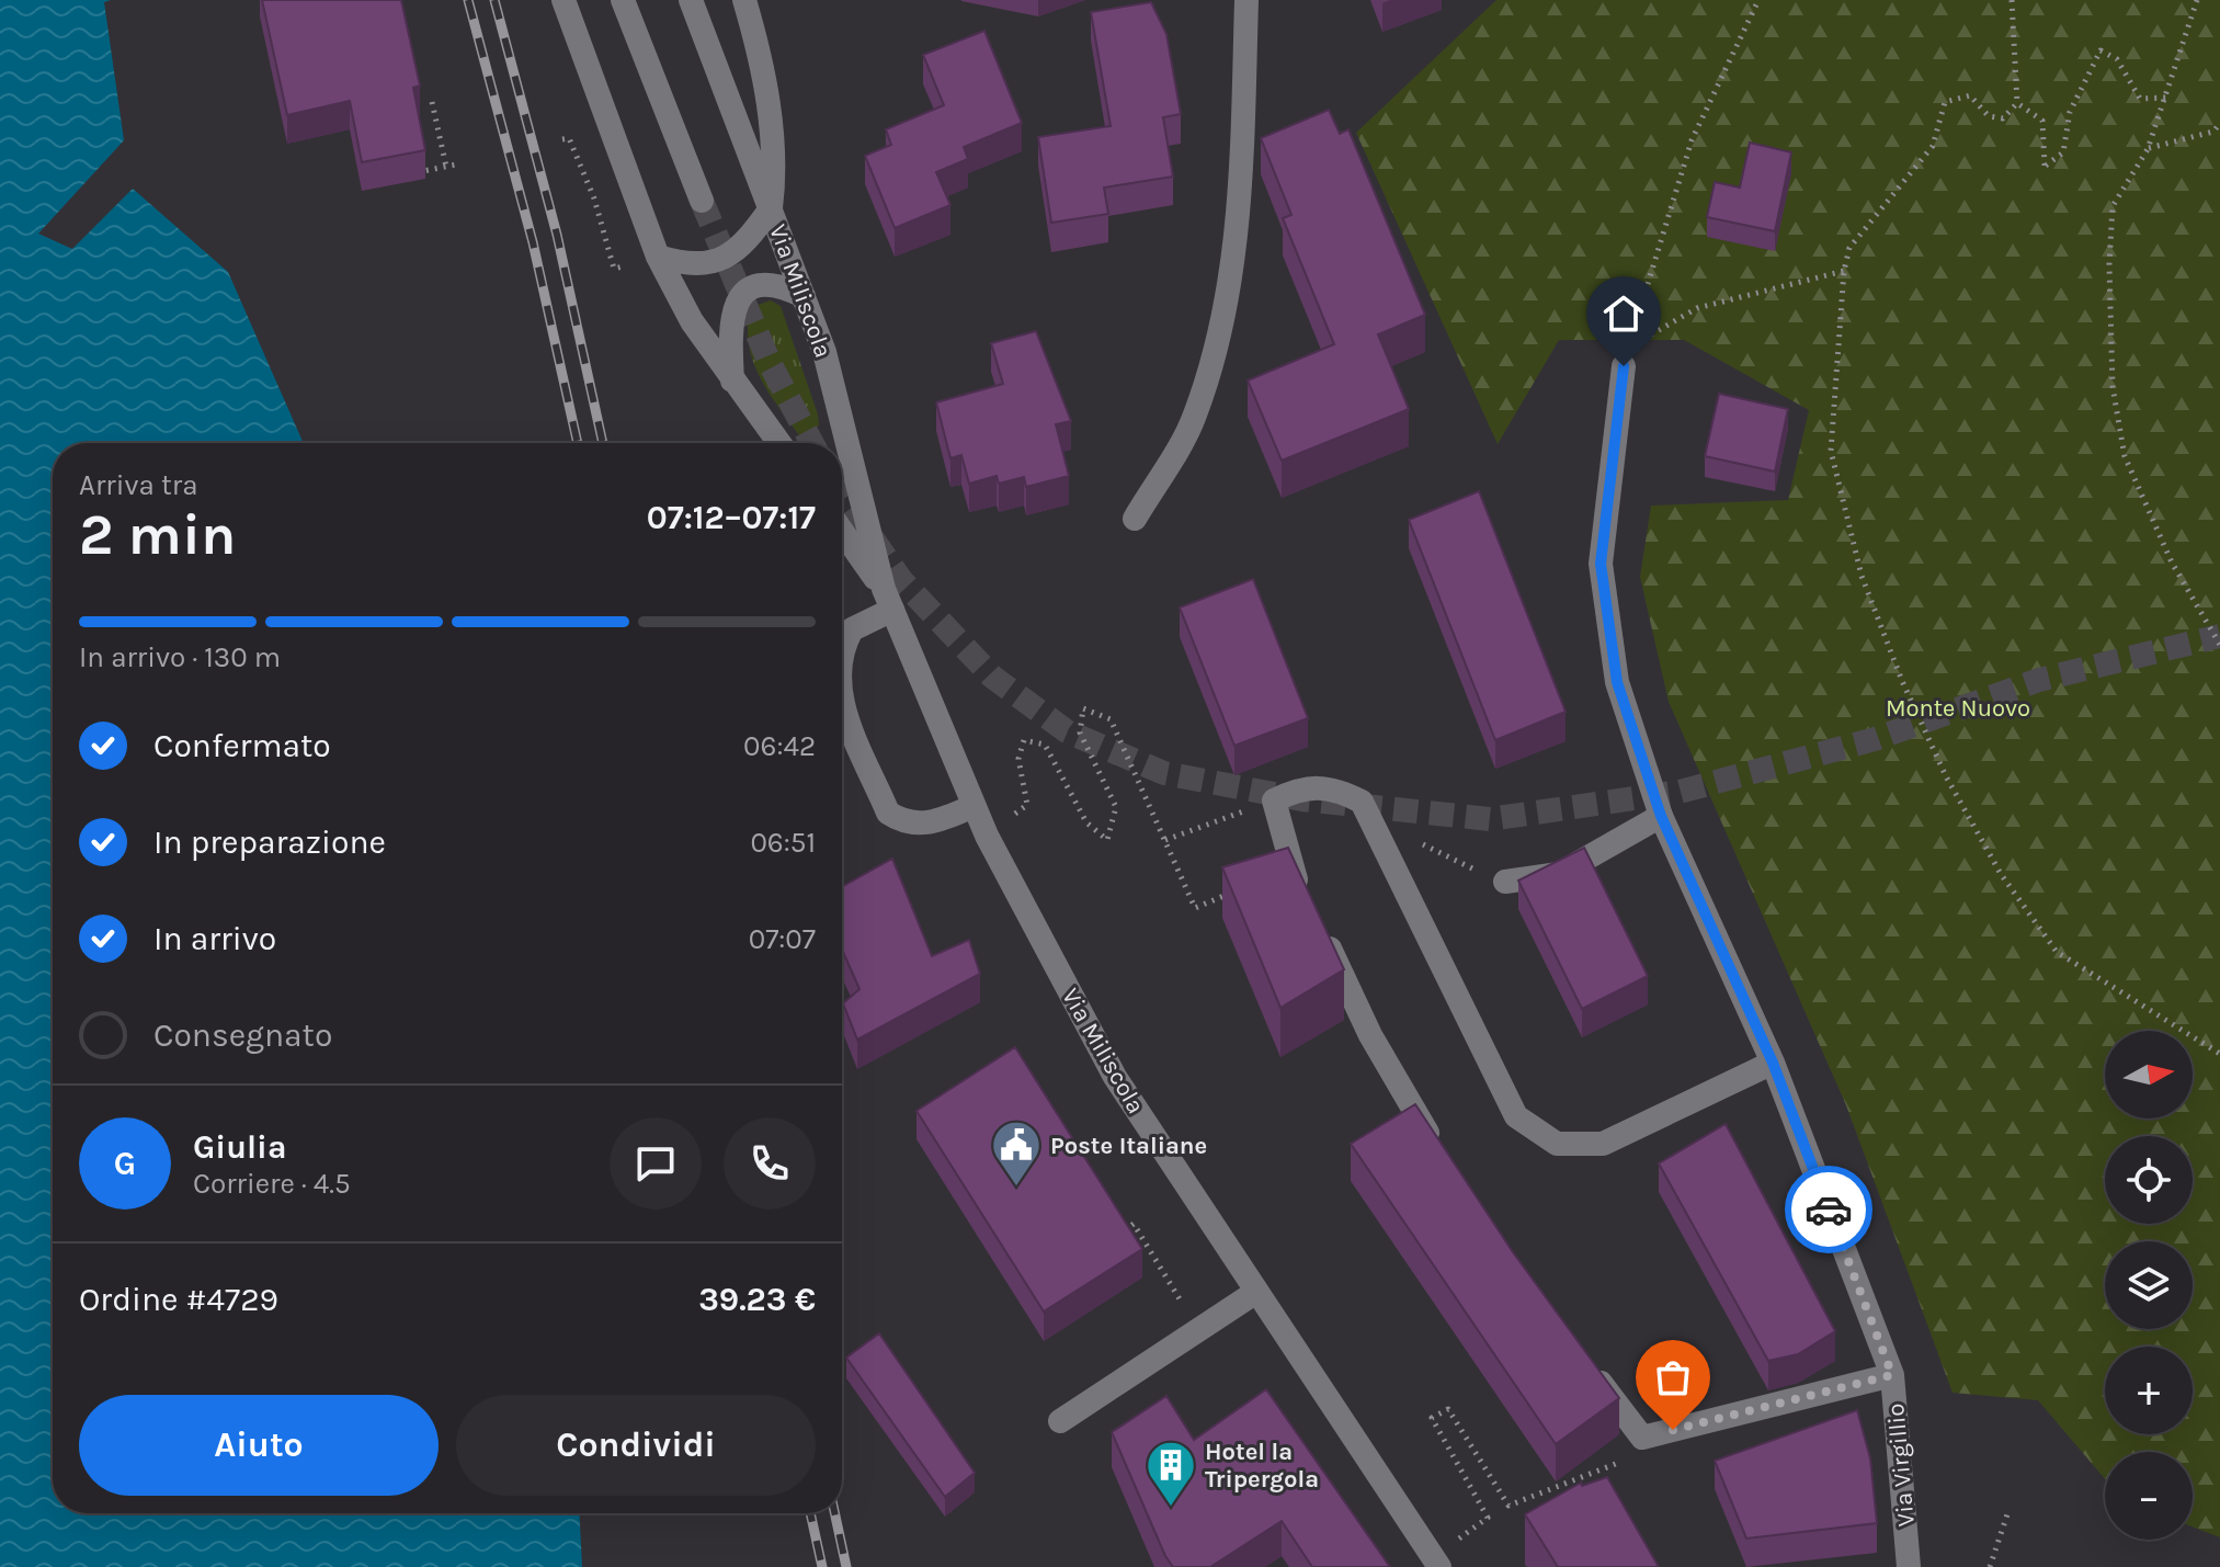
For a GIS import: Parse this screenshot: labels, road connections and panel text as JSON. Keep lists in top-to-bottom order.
{
  "streets": {
    "street": ["Via Miliscola", "Via Virgillio"]
  },
  "parks": ["Monte Nuovo"],
  "places": {
    "public building": ["Poste Italiane"],
    "building": ["Hotel la Tripergola"]
  },
  "north": "right",
  "page": {
    "heading": ["2 min", "Arriva tra", "07:12–07:17"],
    "panel": [
      "Giulia",
      "Corriere · 4.5",
      "Ordine #4729",
      "39.23 €"
    ],
    "bar": "In arrivo · 130 m",
    "list": [
      ["Confermato", "06:42"],
      ["In preparazione", "06:51"],
      ["In arrivo", "07:07"],
      "Consegnato"
    ],
    "map_buttons": ["+", "−"],
    "round": "G",
    "buttons": ["Aiuto", "Condividi"]
  }
}
